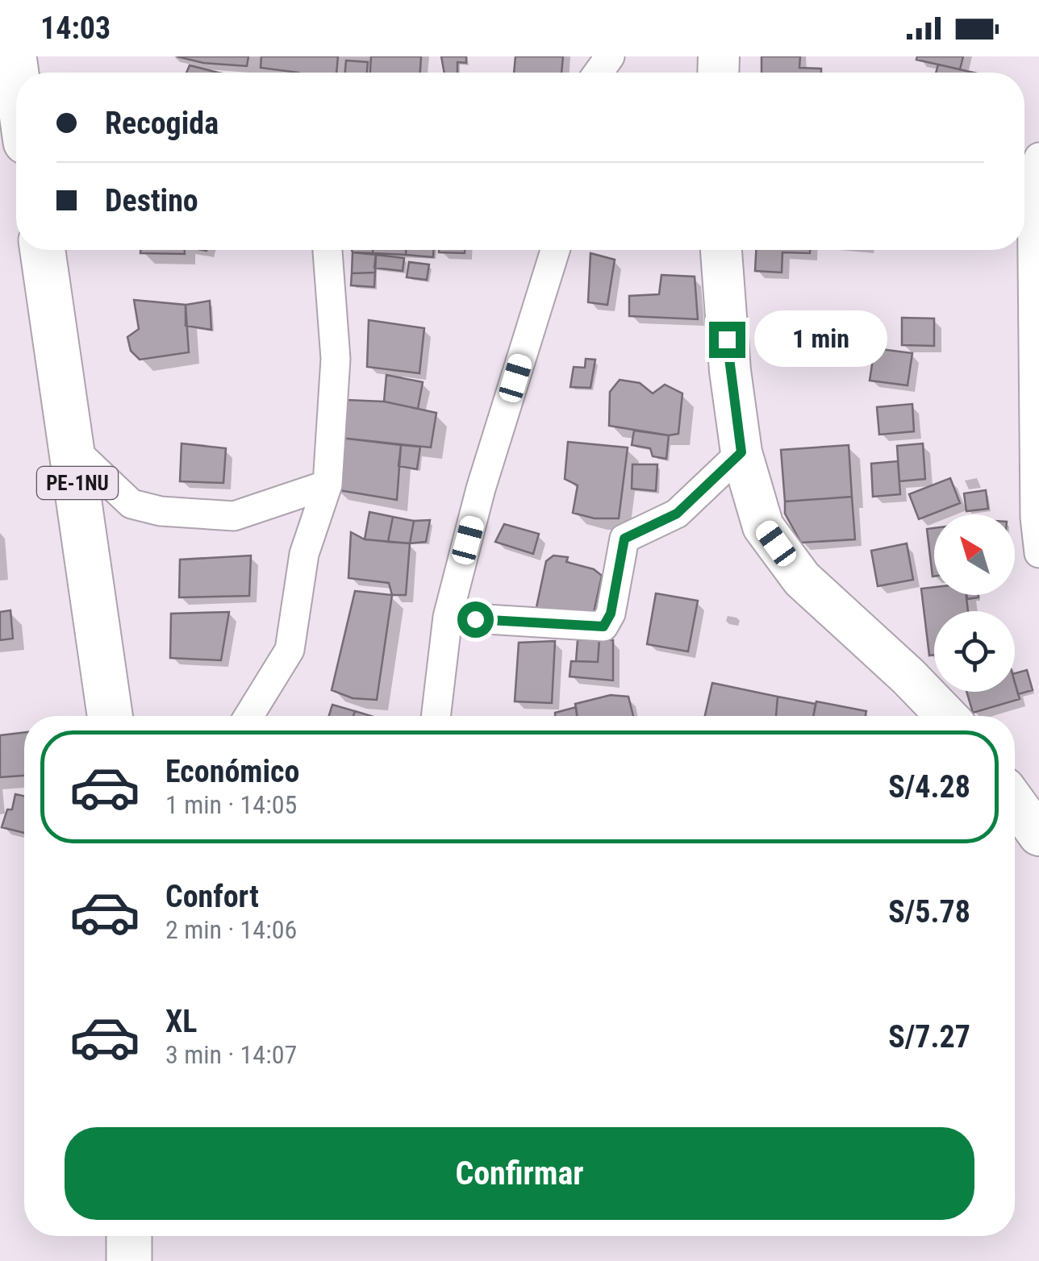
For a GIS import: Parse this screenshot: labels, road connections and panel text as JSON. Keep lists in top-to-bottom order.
{
  "streets": {
    "main road": ["PE-1NU"]
  },
  "north": "top left",
  "page": {
    "status": "14:03",
    "banner": ["Recogida", "Destino"],
    "bubble": "1 min",
    "list": [
      {
        "name": "Económico",
        "note": "1 min · 14:05",
        "value": "S/4.28"
      },
      {
        "name": "Confort",
        "note": "2 min · 14:06",
        "value": "S/5.78"
      },
      {
        "name": "XL",
        "note": "3 min · 14:07",
        "value": "S/7.27"
      }
    ],
    "buttons": "Confirmar"
  }
}
